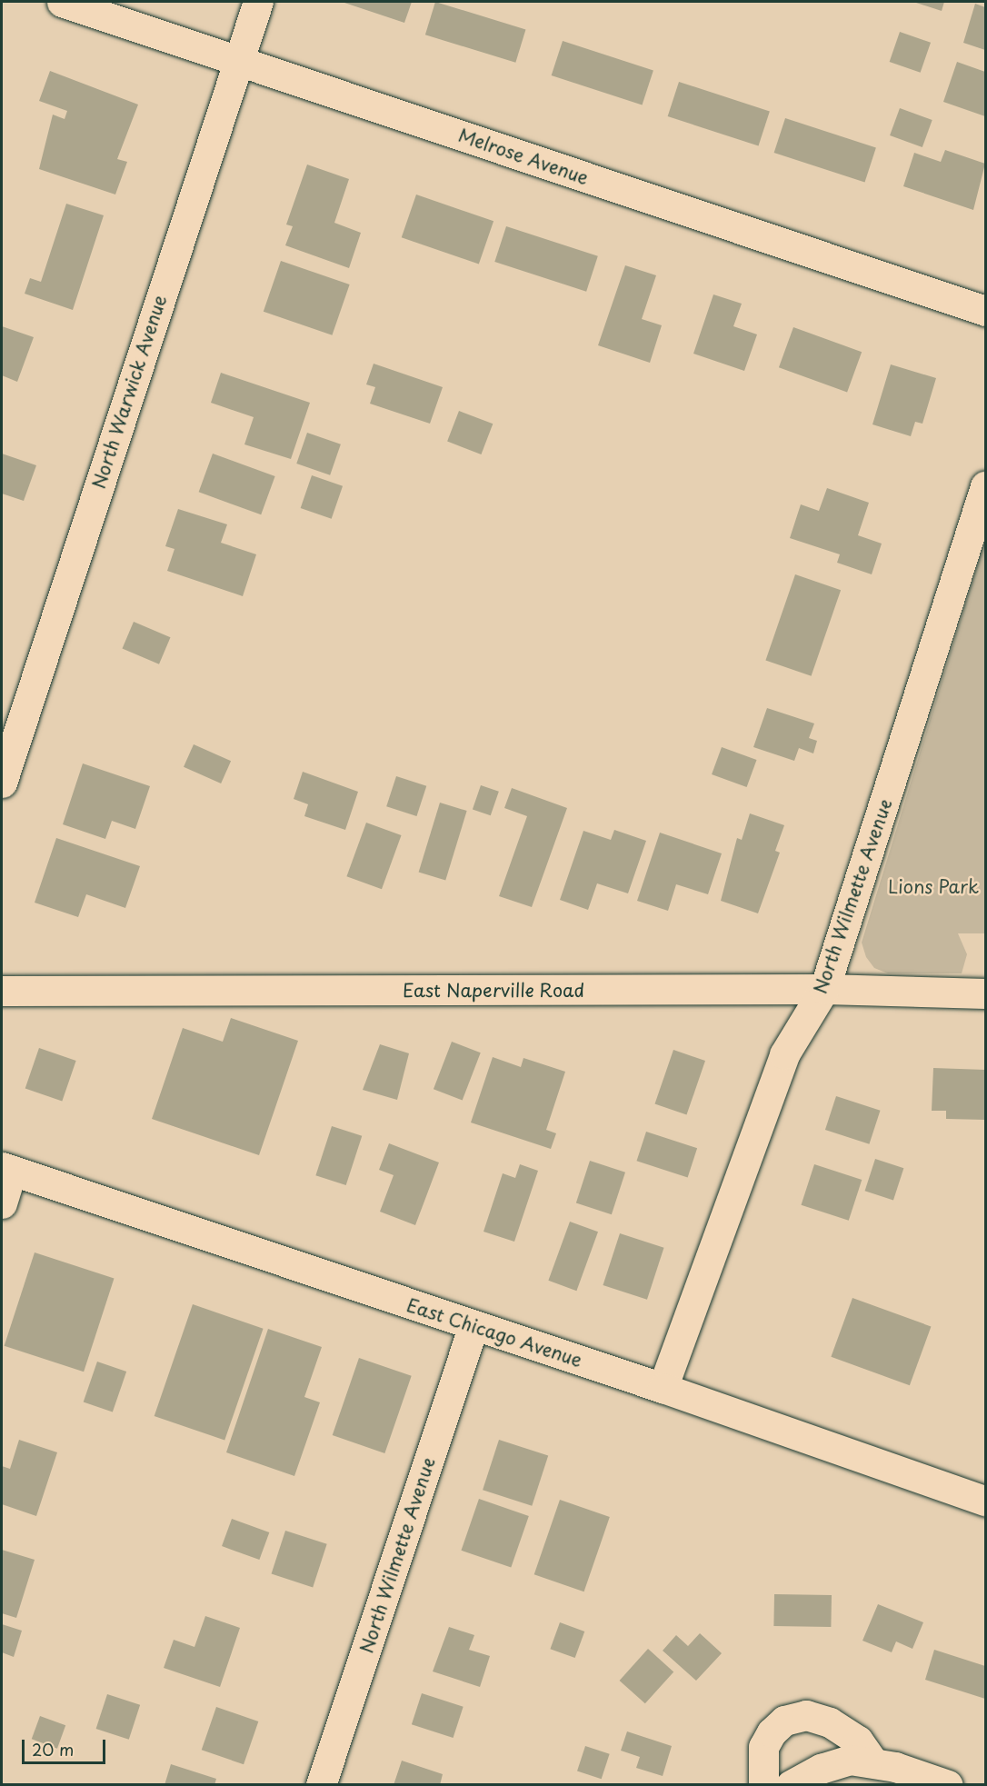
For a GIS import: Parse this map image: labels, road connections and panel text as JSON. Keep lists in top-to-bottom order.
{
  "streets": {
    "street": [
      "Melrose Avenue",
      "North Warwick Avenue",
      "North Wilmette Avenue",
      "East Naperville Road",
      "East Chicago Avenue"
    ]
  },
  "crossings": [
    ["Melrose Avenue", "North Warwick Avenue"],
    ["North Wilmette Avenue", "East Naperville Road"],
    ["North Wilmette Avenue", "East Chicago Avenue"]
  ],
  "parks": ["Lions Park"],
  "scale_bar": "20 m"
}
